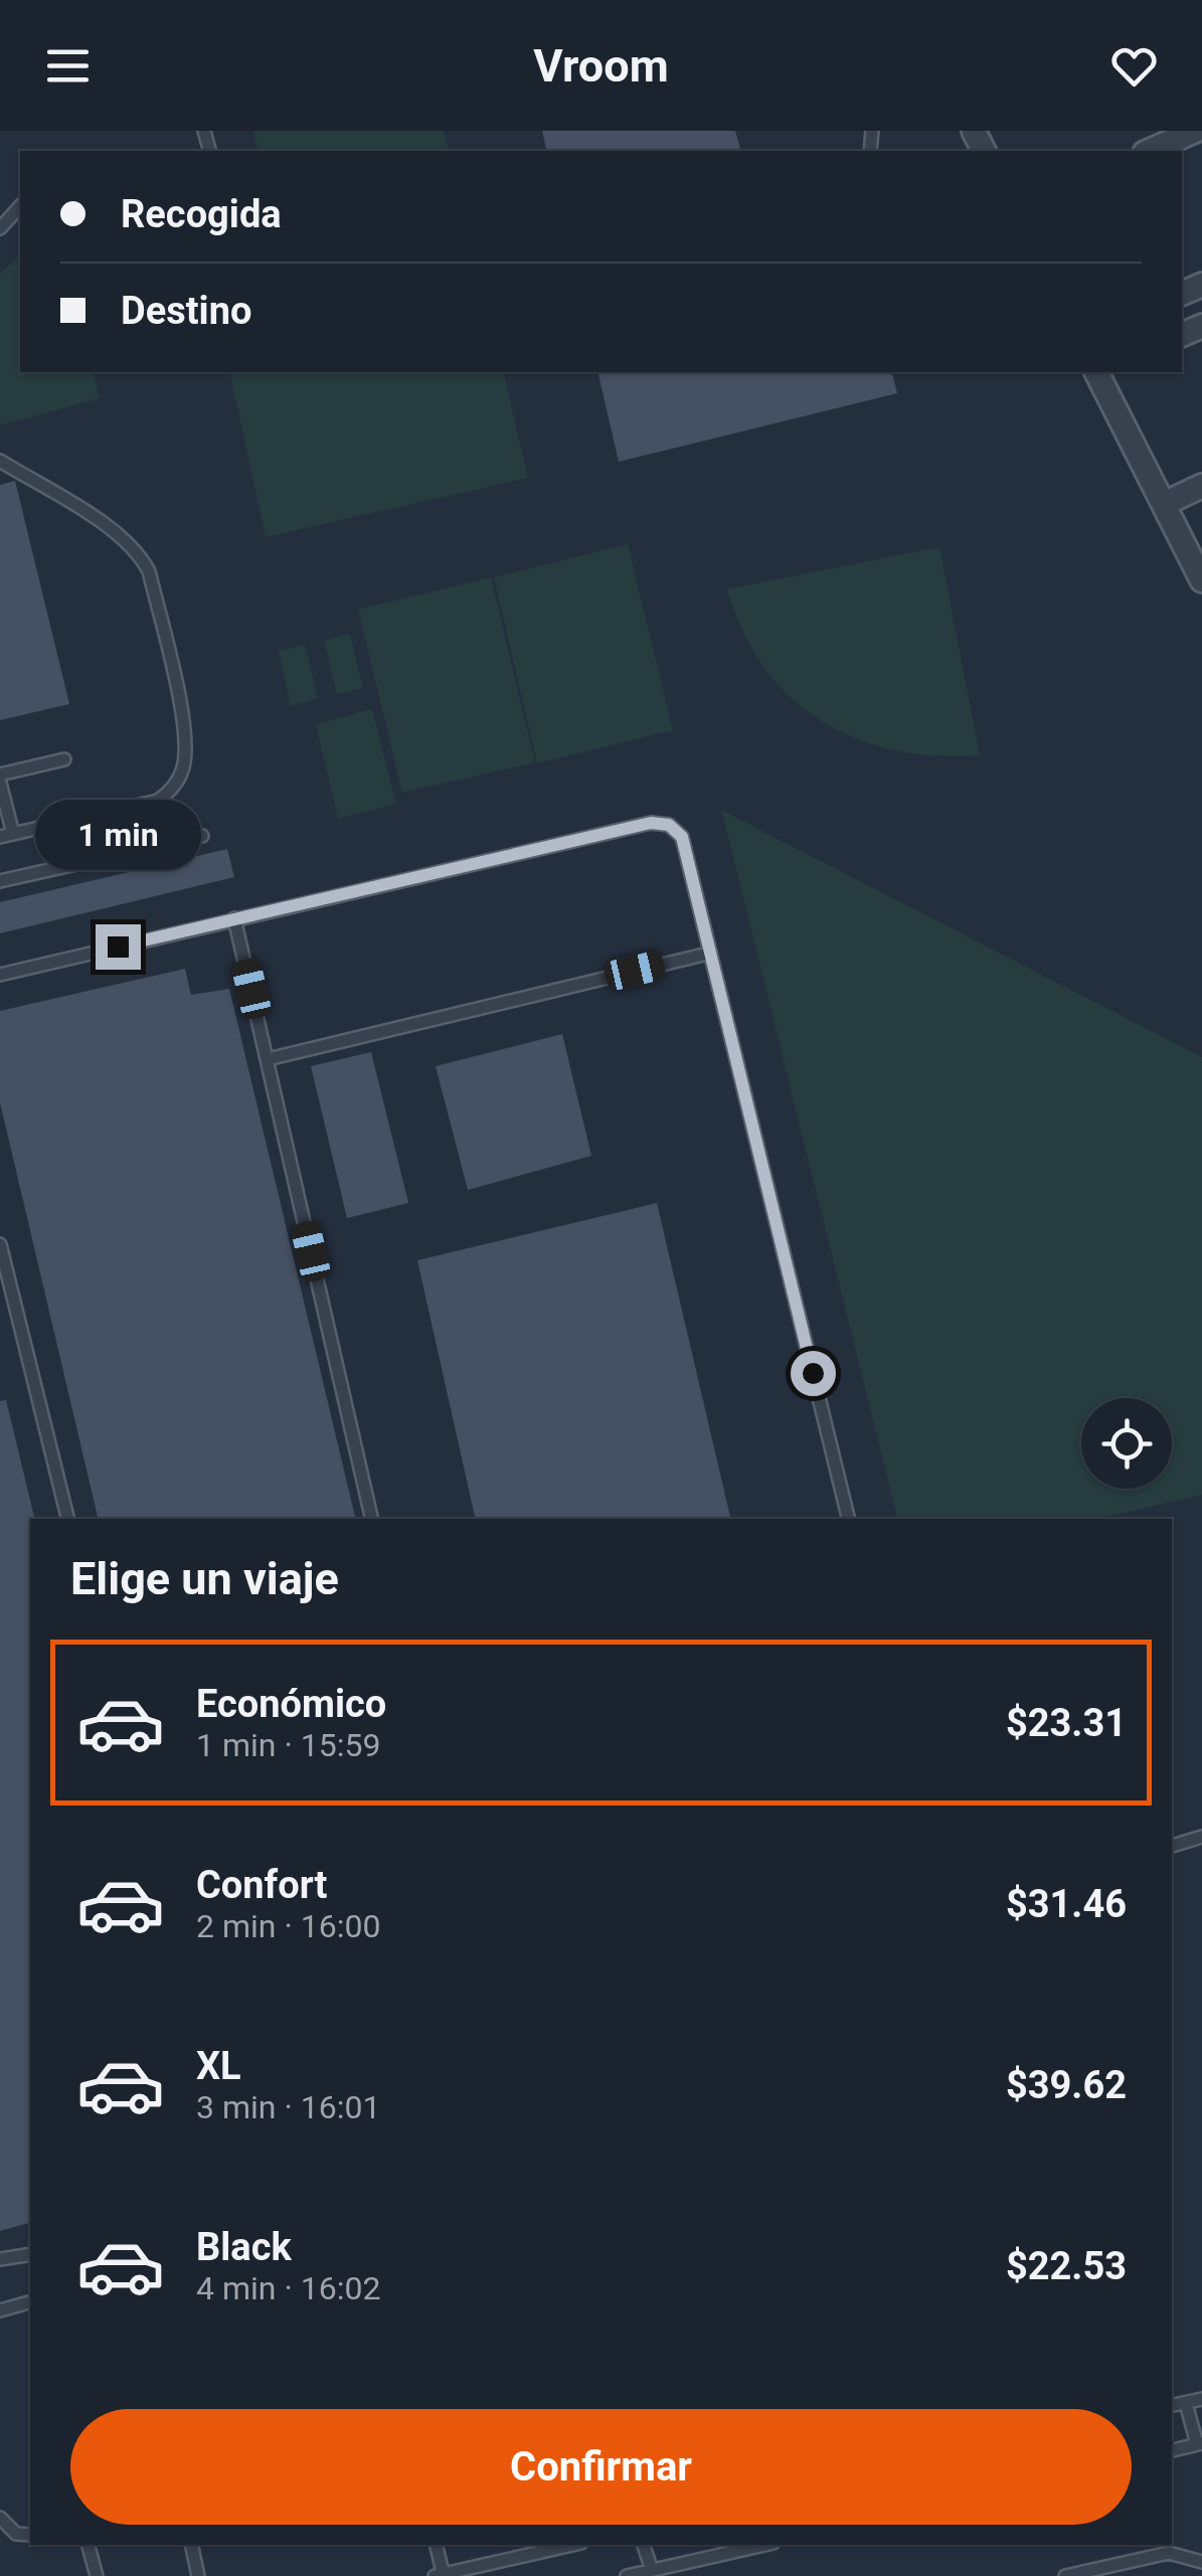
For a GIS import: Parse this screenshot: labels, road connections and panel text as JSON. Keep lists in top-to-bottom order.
{
  "page": {
    "header": "Vroom",
    "banner": ["Recogida", "Destino"],
    "bubble": "1 min",
    "heading": "Elige un viaje",
    "list": [
      {
        "name": "Económico",
        "note": "1 min · 15:59",
        "value": "$23.31"
      },
      {
        "name": "Confort",
        "note": "2 min · 16:00",
        "value": "$31.46"
      },
      {
        "name": "XL",
        "note": "3 min · 16:01",
        "value": "$39.62"
      },
      {
        "name": "Black",
        "note": "4 min · 16:02",
        "value": "$22.53"
      }
    ],
    "buttons": "Confirmar"
  }
}
